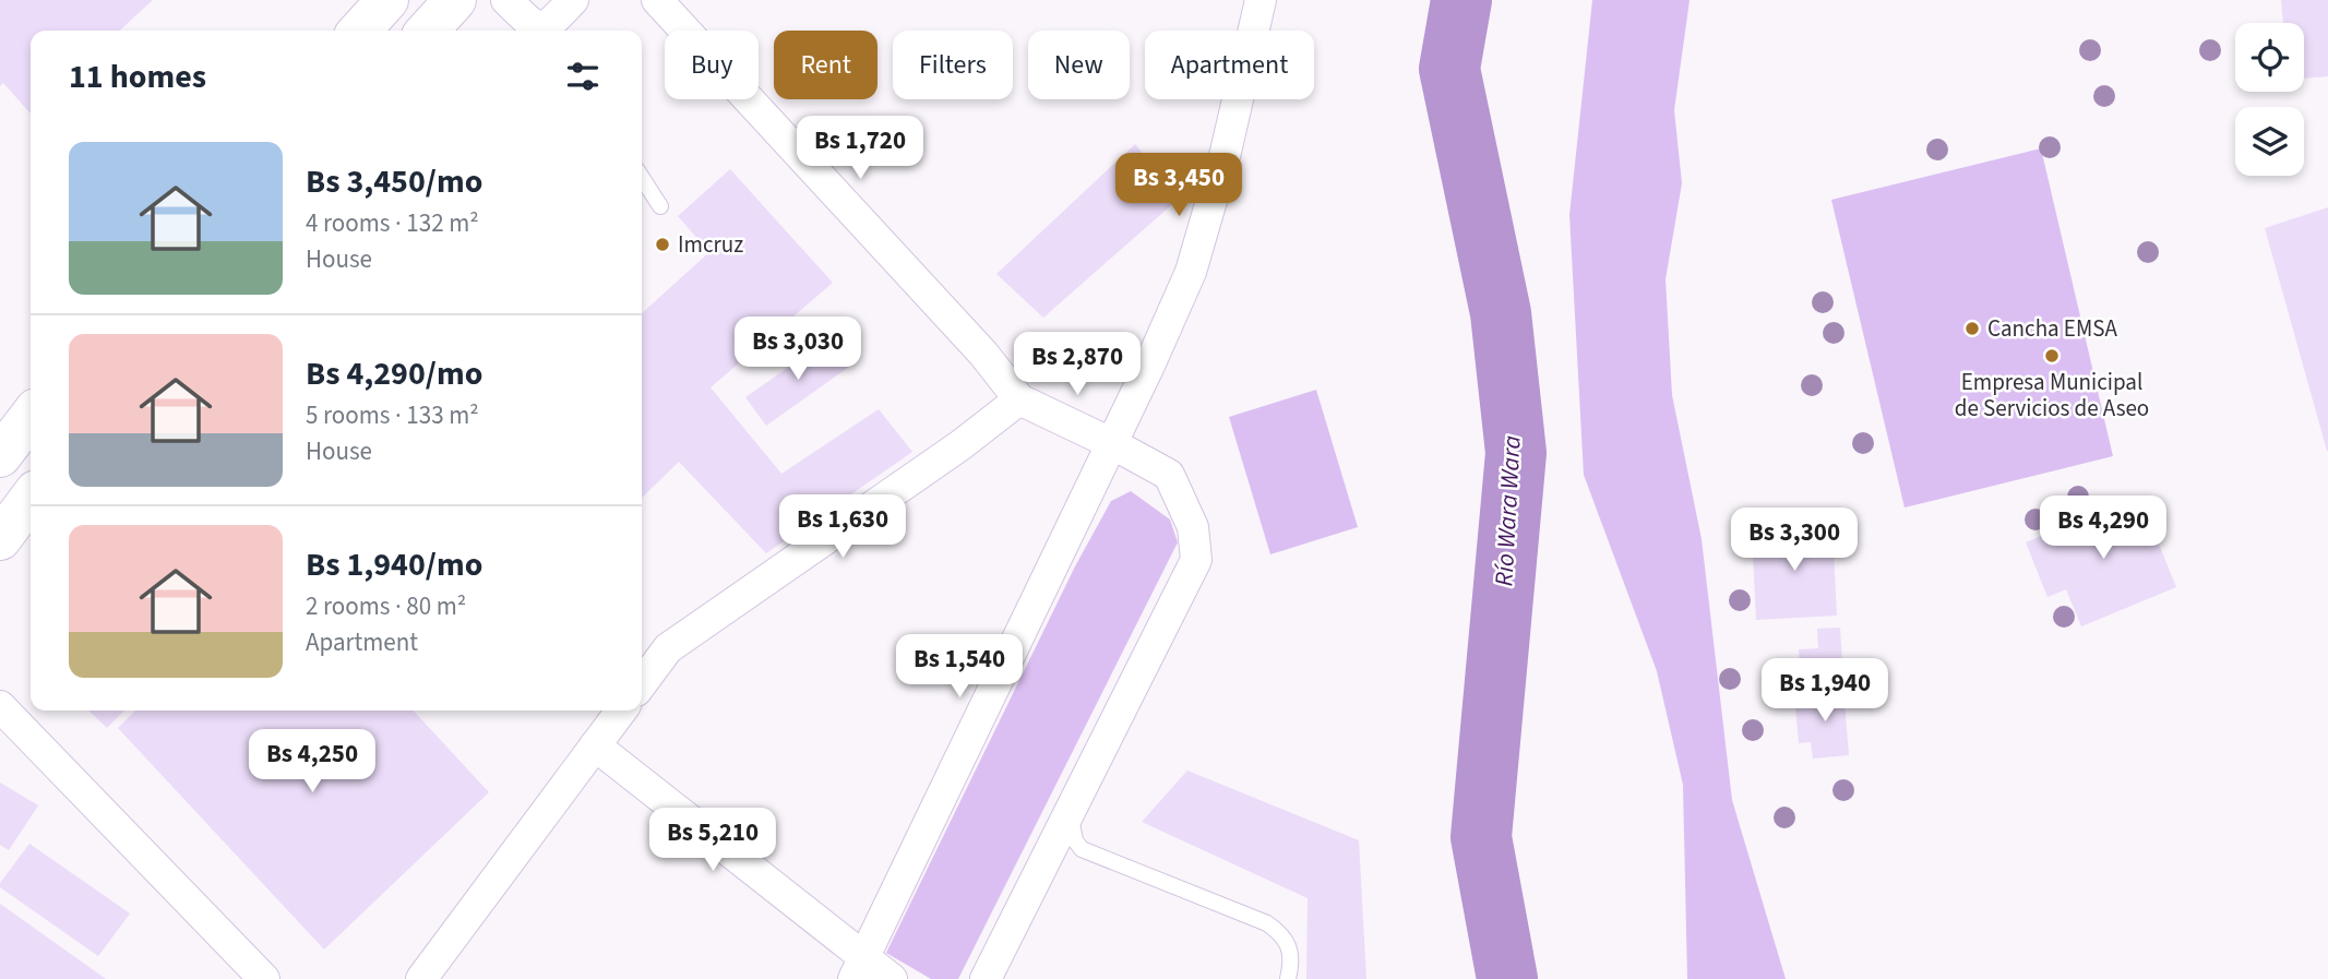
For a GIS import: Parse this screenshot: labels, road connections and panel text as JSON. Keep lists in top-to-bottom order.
{
  "water": ["Río Wara Wara"],
  "places": ["Imcruz", "Cancha EMSA", "Empresa Municipal de Servicios de Aseo"],
  "page": {
    "chip": [
      "Buy",
      "Rent",
      "Filters",
      "New",
      "Apartment"
    ],
    "heading": "11 homes",
    "price": [
      "Bs 1,720",
      "Bs 3,450",
      "Bs 3,030",
      "Bs 2,870",
      "Bs 1,630",
      "Bs 4,290",
      "Bs 3,300",
      "Bs 1,540",
      "Bs 1,940",
      "Bs 4,250",
      "Bs 5,210"
    ],
    "list": [
      {
        "name": "Bs 3,450/mo",
        "note": "4 rooms · 132 m² · House"
      },
      {
        "name": "Bs 4,290/mo",
        "note": "5 rooms · 133 m² · House"
      },
      {
        "name": "Bs 1,940/mo",
        "note": "2 rooms · 80 m² · Apartment"
      }
    ]
  }
}
